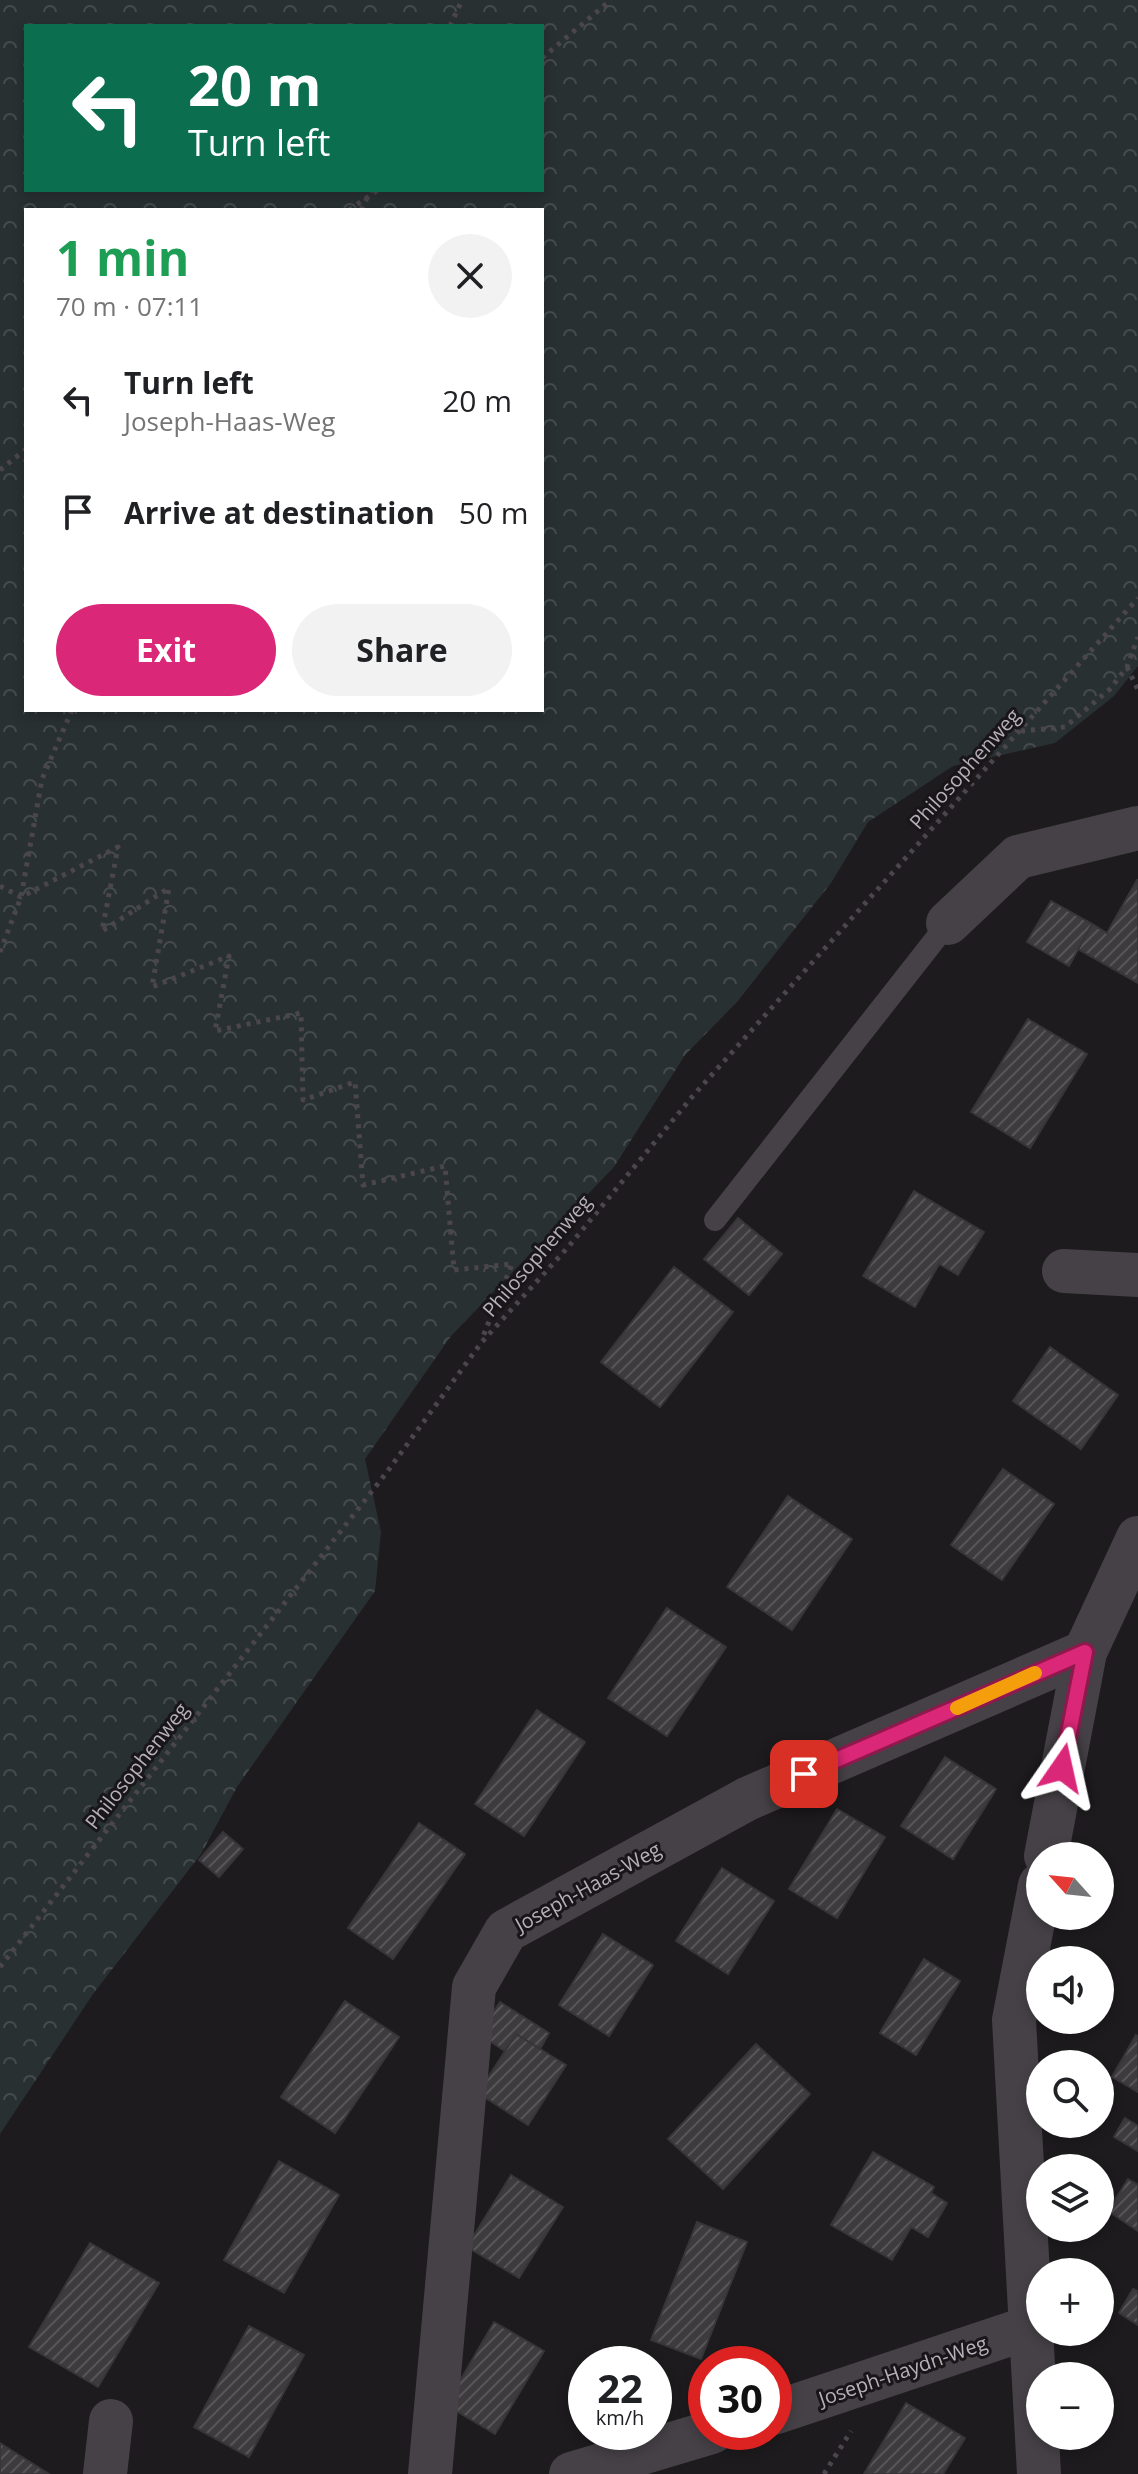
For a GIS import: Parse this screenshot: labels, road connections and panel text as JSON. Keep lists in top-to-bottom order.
{
  "streets": {
    "street": ["Joseph-Haas-Weg", "Joseph-Haydn-Weg"],
    "path": ["Philosophenweg"]
  },
  "north": "top left",
  "page": {
    "turn": ["20 m", "Turn left"],
    "heading": ["1 min", "70 m · 07:11"],
    "list": [
      {
        "name": "Turn left",
        "note": "Joseph-Haas-Weg",
        "value": "20 m"
      },
      {
        "name": "Arrive at destination",
        "value": "50 m"
      }
    ],
    "buttons": ["Exit", "Share"],
    "map_buttons": ["+", "−"],
    "speed": "22 km/h",
    "limit": "30"
  }
}
